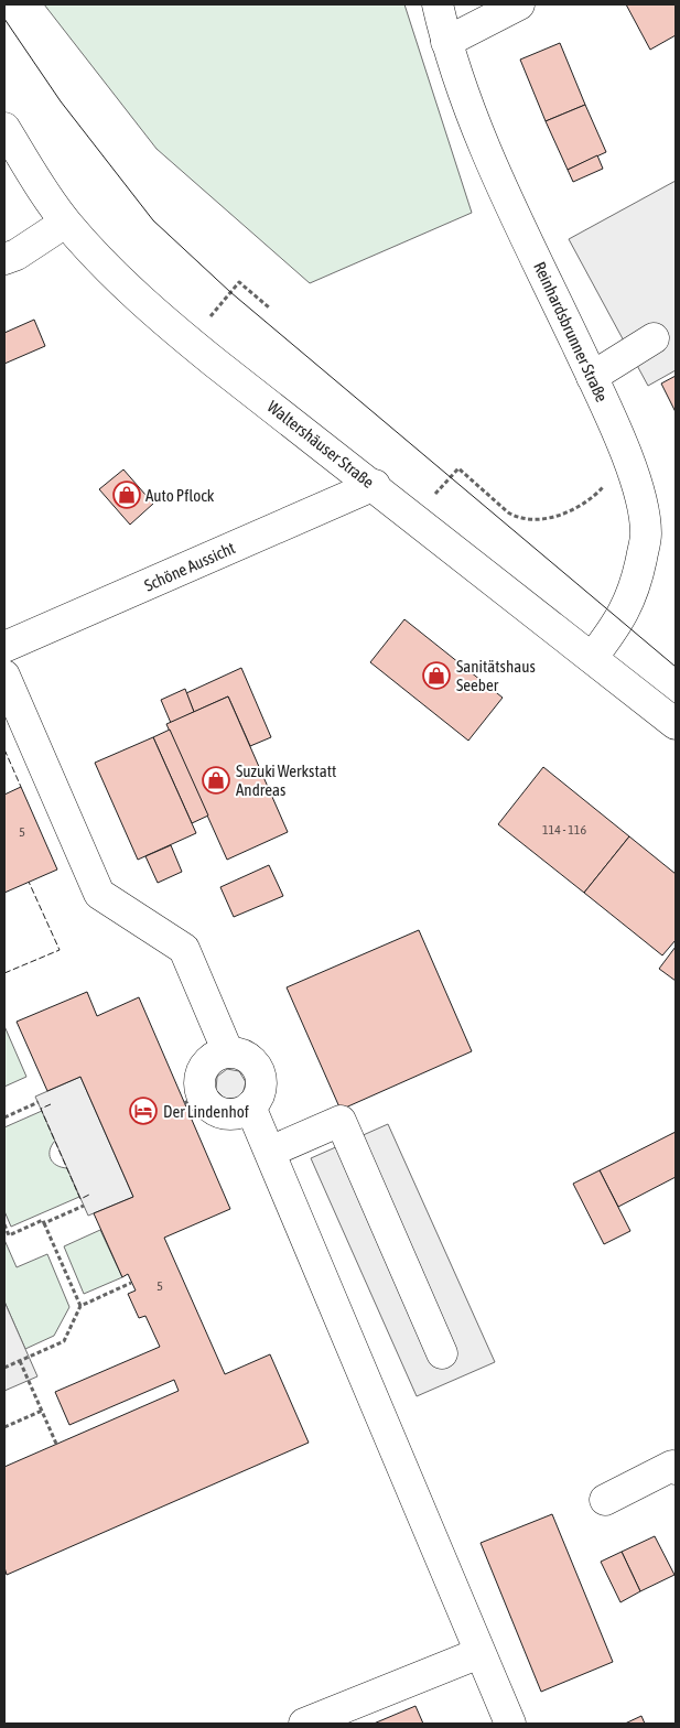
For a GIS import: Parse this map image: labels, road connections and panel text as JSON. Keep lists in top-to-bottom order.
{
  "streets": {
    "street": ["Reinhardsbrunner Straße", "Waltershäuser Straße", "Schöne Aussicht"]
  },
  "crossings": [
    ["Reinhardsbrunner Straße", "Waltershäuser Straße"],
    ["Waltershäuser Straße", "Schöne Aussicht"]
  ],
  "places": {
    "shop": ["Auto Pflock", "Sanitätshaus Seeber", "Suzuki Werkstatt Andreas"],
    "hotel": ["Der Lindenhof"]
  },
  "house_numbers": ["114 - 116", "5", "5"]
}
